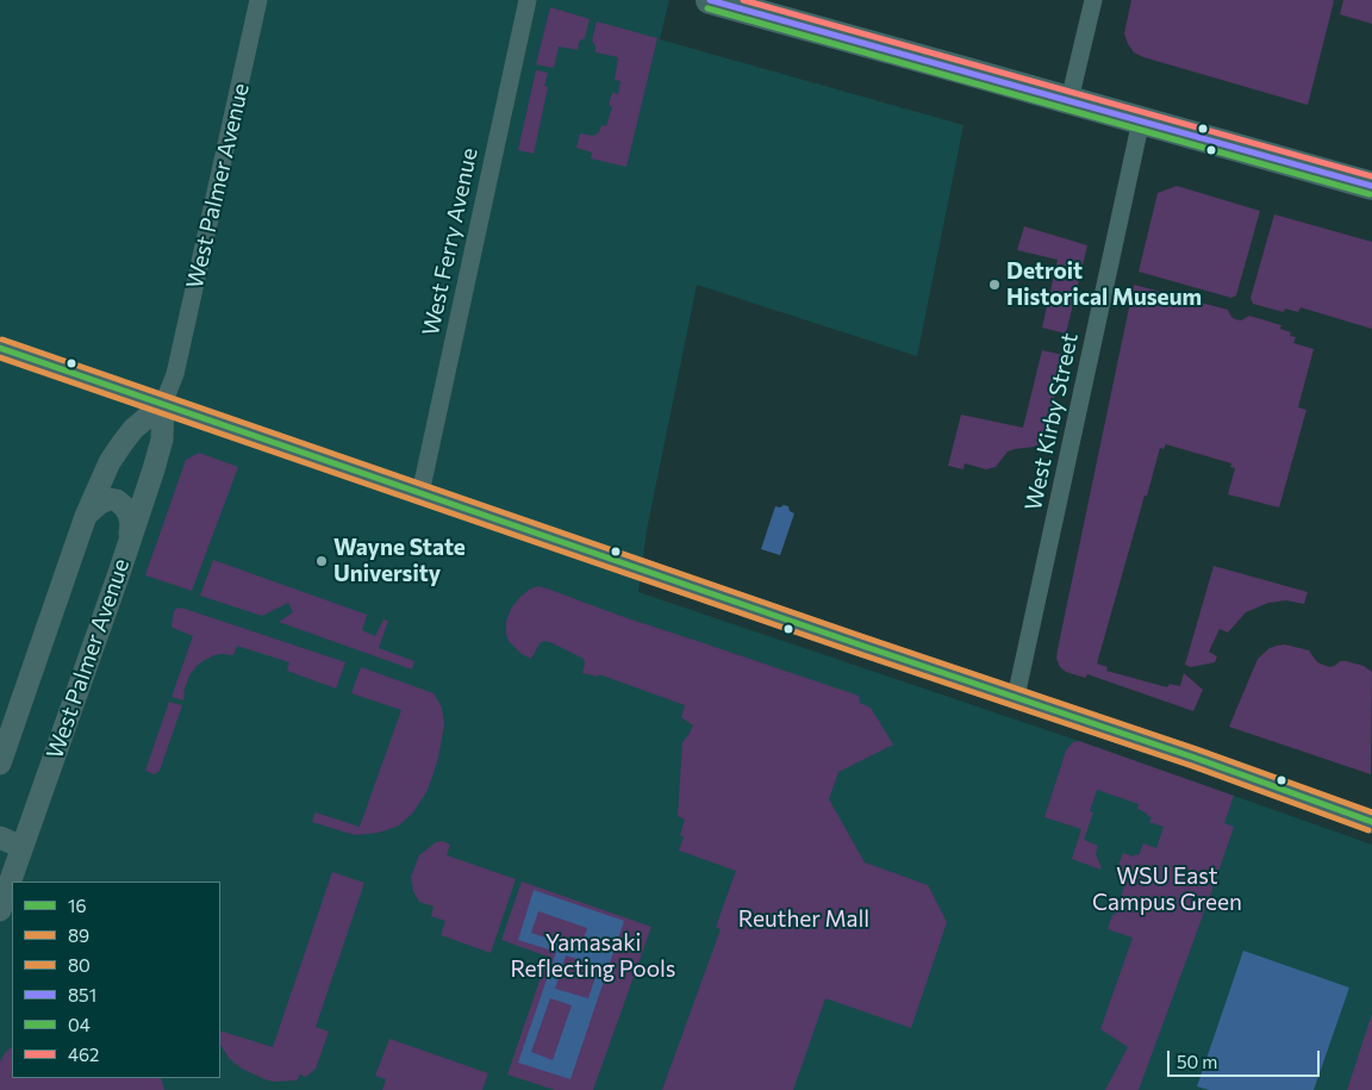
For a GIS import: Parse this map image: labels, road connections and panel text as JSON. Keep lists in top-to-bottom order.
{
  "streets": {
    "street": ["West Palmer Avenue", "West Ferry Avenue", "West Kirby Street"]
  },
  "parks": ["WSU East Campus Green", "Reuther Mall", "Yamasaki Reflecting Pools"],
  "places": ["Detroit Historical Museum", "Wayne State University"],
  "lines": [
    "transit line 851",
    "transit line 462",
    "transit line 04",
    "transit line 80",
    "transit line 16",
    "transit line 89"
  ],
  "legend": [
    "16",
    "89",
    "80",
    "851",
    "04",
    "462"
  ],
  "scale_bar": "50 m"
}
